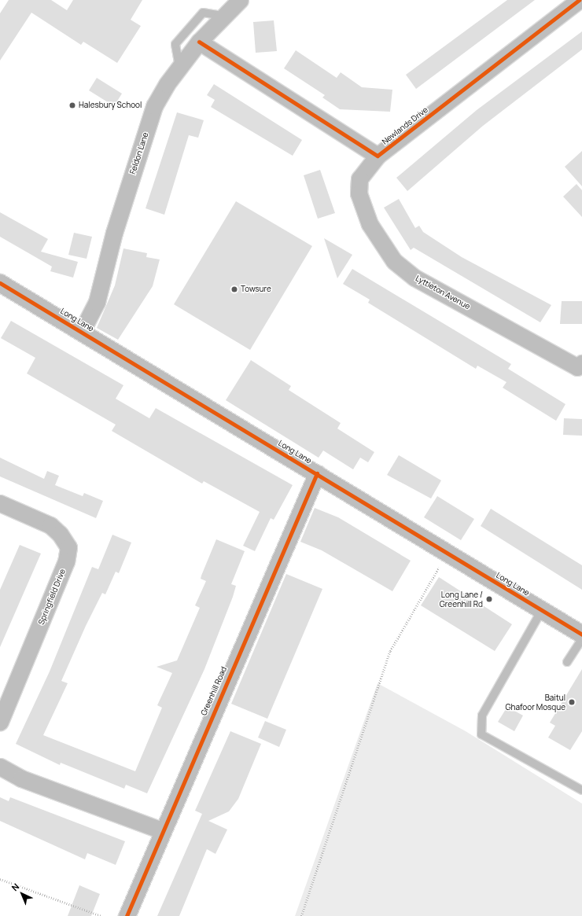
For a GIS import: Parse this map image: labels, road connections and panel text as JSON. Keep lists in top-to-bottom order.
{
  "streets": {
    "main road": ["Long Lane"],
    "street": [
      "Newlands Drive",
      "Feldon Lane",
      "Lyttleton Avenue",
      "Springfield Drive",
      "Greenhill Road"
    ]
  },
  "crossings": [
    ["Newlands Drive", "Lyttleton Avenue"],
    ["Feldon Lane", "Long Lane"],
    ["Long Lane", "Greenhill Road"]
  ],
  "places": [
    "Halesbury School",
    "Towsure",
    "Long Lane / Greenhill Rd",
    "Baitul Ghafoor Mosque"
  ],
  "north": "top left"
}
